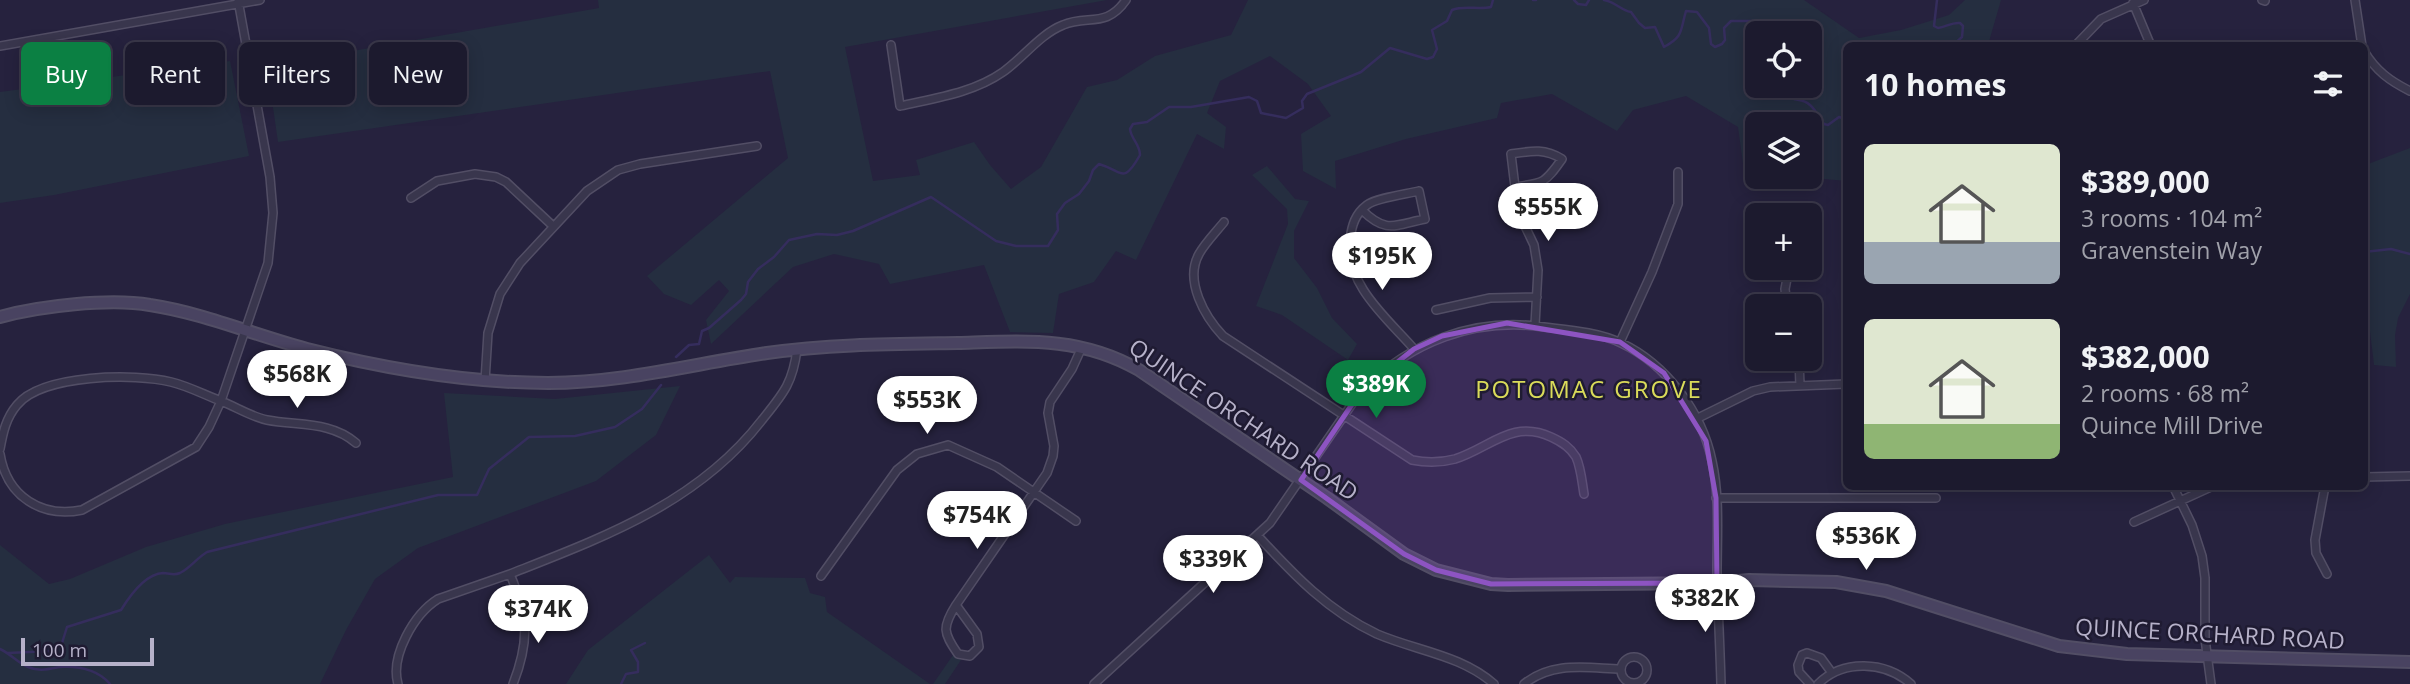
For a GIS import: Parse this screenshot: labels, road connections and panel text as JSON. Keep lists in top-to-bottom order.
{
  "streets": {
    "street": ["QUINCE ORCHARD ROAD"]
  },
  "districts": ["POTOMAC GROVE"],
  "scale_bar": "100 m",
  "page": {
    "map_buttons": ["+", "−"],
    "chip": [
      "Buy",
      "Rent",
      "Filters",
      "New"
    ],
    "heading": "10 homes",
    "list": [
      {
        "name": "$389,000",
        "note": "3 rooms · 104 m² · Gravenstein Way"
      },
      {
        "name": "$382,000",
        "note": "2 rooms · 68 m² · Quince Mill Drive"
      }
    ],
    "price": [
      "$555K",
      "$195K",
      "$568K",
      "$389K",
      "$553K",
      "$754K",
      "$536K",
      "$339K",
      "$382K",
      "$374K"
    ],
    "scale": "100 m"
  }
}
